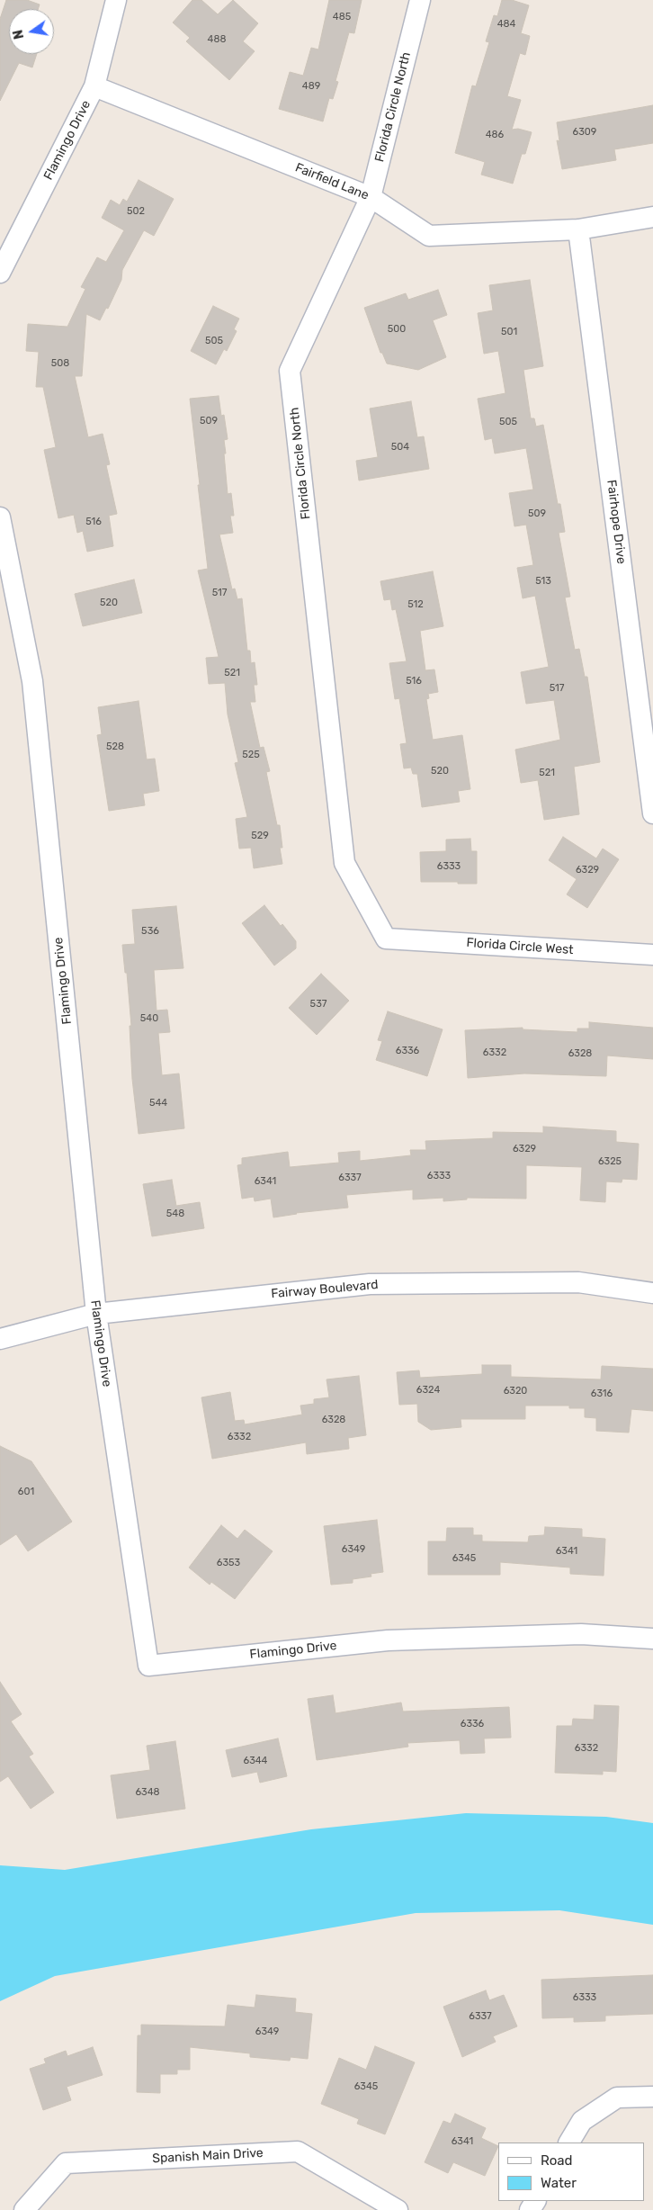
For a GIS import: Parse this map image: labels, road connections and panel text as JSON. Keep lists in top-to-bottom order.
{
  "streets": {
    "street": [
      "Florida Circle North",
      "Flamingo Drive",
      "Fairfield Lane",
      "Fairhope Drive",
      "Florida Circle West",
      "Fairway Boulevard",
      "Spanish Main Drive"
    ]
  },
  "crossings": [
    ["Florida Circle North", "Fairfield Lane"],
    ["Florida Circle North", "Florida Circle West"],
    ["Flamingo Drive", "Fairfield Lane"],
    ["Flamingo Drive", "Fairway Boulevard"],
    ["Fairfield Lane", "Fairhope Drive"]
  ],
  "house_numbers": [
    "485",
    "484",
    "488",
    "489",
    "6309",
    "486",
    "502",
    "500",
    "501",
    "505",
    "508",
    "509",
    "505",
    "504",
    "509",
    "516",
    "513",
    "517",
    "520",
    "512",
    "521",
    "516",
    "517",
    "528",
    "525",
    "520",
    "521",
    "529",
    "6333",
    "6329",
    "536",
    "537",
    "540",
    "6336",
    "6332",
    "6328",
    "544",
    "6329",
    "6325",
    "6333",
    "6337",
    "6341",
    "548",
    "6324",
    "6320",
    "6316",
    "6328",
    "6332",
    "601",
    "6349",
    "6341",
    "6345",
    "6353",
    "6336",
    "6332",
    "6344",
    "6348",
    "6333",
    "6337",
    "6349",
    "6345",
    "6341"
  ],
  "legend": ["Road", "Water"],
  "north": "left"
}
